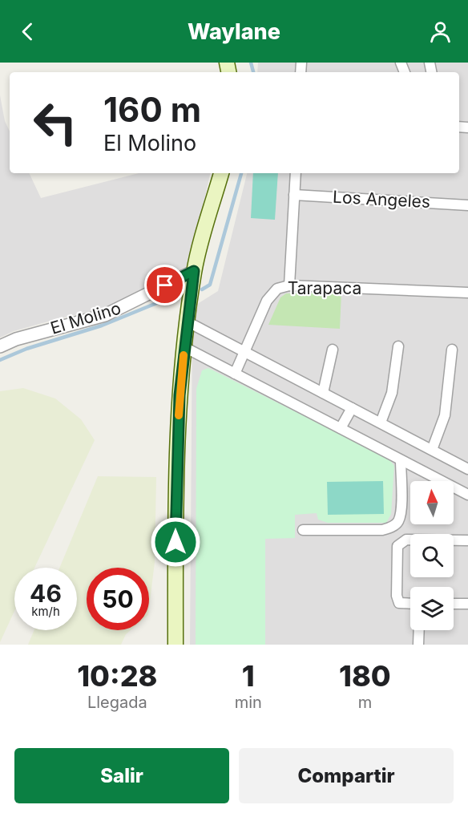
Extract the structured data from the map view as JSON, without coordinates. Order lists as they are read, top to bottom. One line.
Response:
{"streets":{"street":["Los Angeles","Tarapaca","El Molino"]},"north":"top","page":{"header":"Waylane","turn":["160 m","El Molino"],"speed":"46 km/h","limit":"50","eta":["10:28","Llegada","1","min","180","m"],"buttons":["Salir","Compartir"]}}
